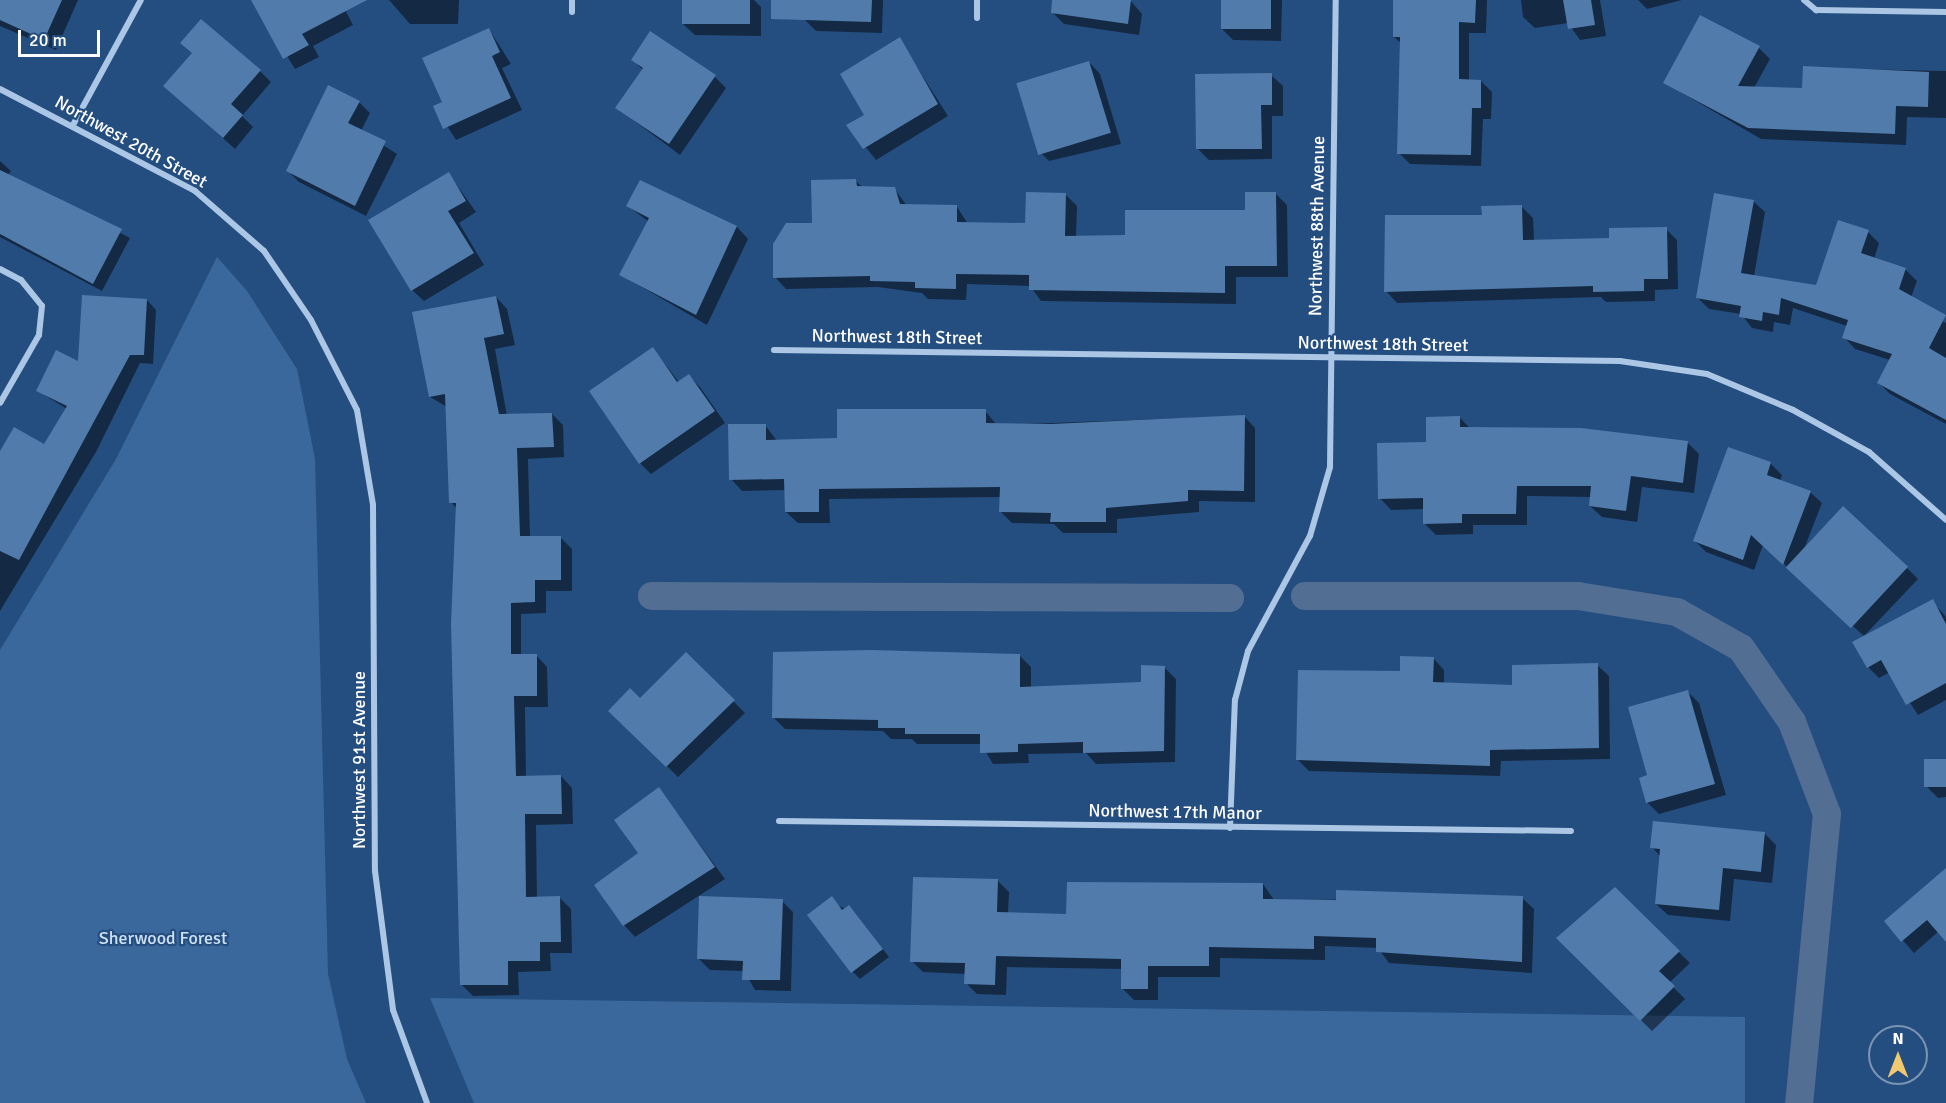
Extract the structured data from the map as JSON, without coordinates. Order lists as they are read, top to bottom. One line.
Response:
{"streets":{"street":["Northwest 20th Street","Northwest 88th Avenue","Northwest 18th Street","Northwest 91st Avenue","Northwest 17th Manor"]},"crossings":[["Northwest 20th Street","Northwest 91st Avenue"],["Northwest 88th Avenue","Northwest 18th Street"],["Northwest 88th Avenue","Northwest 17th Manor"]],"parks":["Sherwood Forest"],"scale_bar":"20 m","north":"top"}
